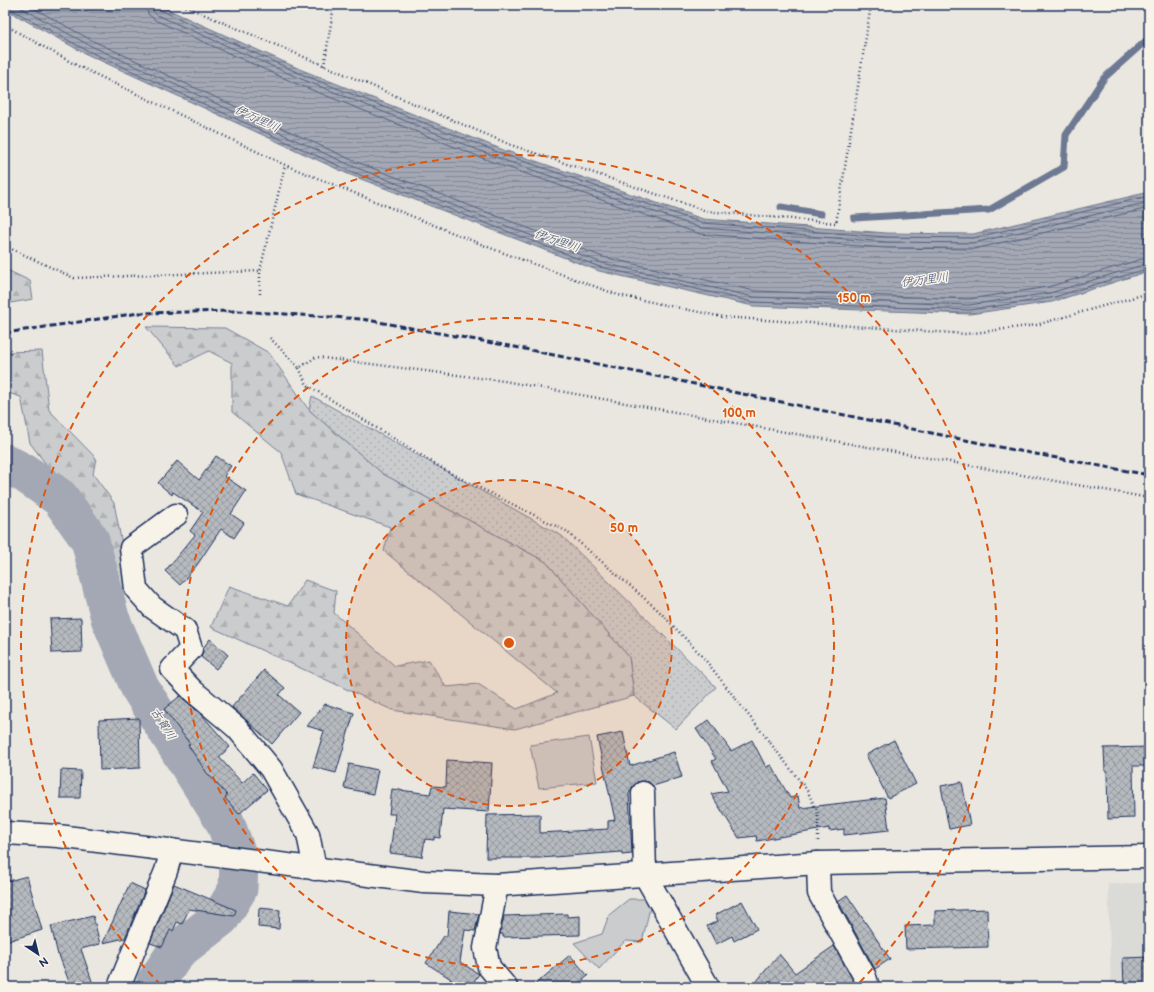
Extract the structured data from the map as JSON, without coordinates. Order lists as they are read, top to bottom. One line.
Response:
{"water":["伊万里川","古賀川"],"north":"bottom right","rings":["150 m","100 m","50 m"]}
